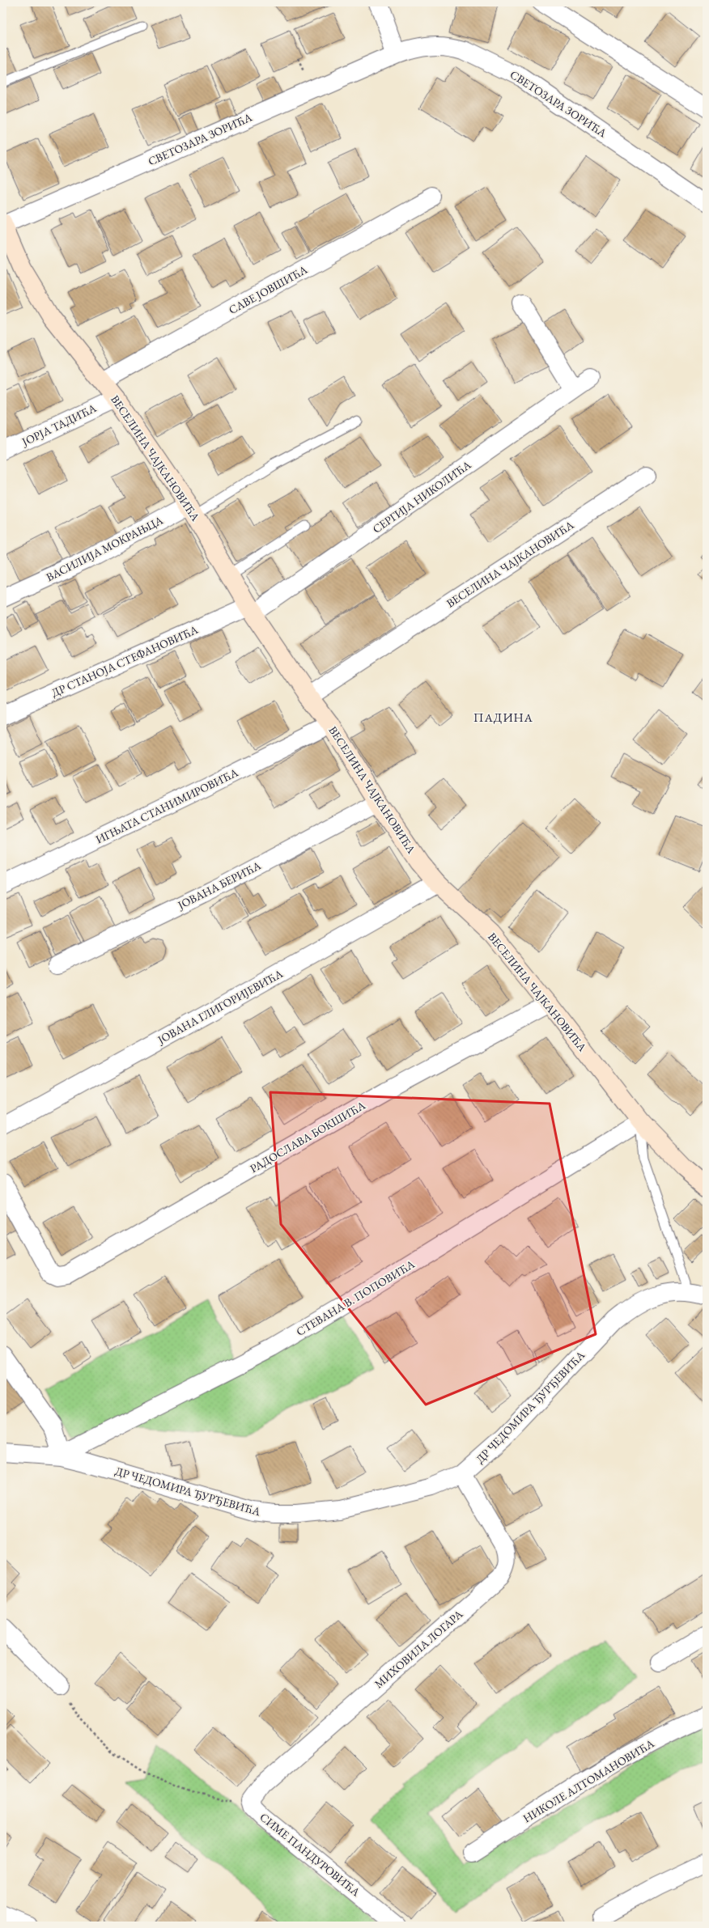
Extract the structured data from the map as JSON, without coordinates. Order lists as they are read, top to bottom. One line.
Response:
{"streets":{"street":["СВЕТОЗАРА ЗОРИЋА","САВЕ ЈОВШИЋА","ЈОРЈА ТАДИЋА","ВЕСЕЛИНА ЧАЈКАНОВИЋА","СЕРГИЈА НИКОЛИЋА","ВАСИЛИЈА МОКРАЊЦА","ДР СТАНОЈА СТЕФАНОВИЋА","ИГЊАТА СТАНИМИРОВИЋА","ЈОВАНА БЕРИЋА","ЈОВАНА ГЛИГОРИЈЕВИЋА","РАДОСЛАВА БОКШИЋА","СТЕВАНА В. ПОПОВИЋА","ДР ЧЕДОМИРА ЂУРЂЕВИЋА","МИХОВИЛА ЛОГАРА","НИКОЛЕ АЛТОМАНОВИЋА","СИМЕ ПАНДУРОВИЋА"]},"crossings":[["СВЕТОЗАРА ЗОРИЋА","ВЕСЕЛИНА ЧАЈКАНОВИЋА"],["САВЕ ЈОВШИЋА","ВЕСЕЛИНА ЧАЈКАНОВИЋА"],["ЈОРЈА ТАДИЋА","ВЕСЕЛИНА ЧАЈКАНОВИЋА"],["ВЕСЕЛИНА ЧАЈКАНОВИЋА","СЕРГИЈА НИКОЛИЋА"],["ВЕСЕЛИНА ЧАЈКАНОВИЋА","ВАСИЛИЈА МОКРАЊЦА"],["ВЕСЕЛИНА ЧАЈКАНОВИЋА","ДР СТАНОЈА СТЕФАНОВИЋА"],["ВЕСЕЛИНА ЧАЈКАНОВИЋА","ИГЊАТА СТАНИМИРОВИЋА"],["ВЕСЕЛИНА ЧАЈКАНОВИЋА","ЈОВАНА БЕРИЋА"],["ВЕСЕЛИНА ЧАЈКАНОВИЋА","ЈОВАНА ГЛИГОРИЈЕВИЋА"],["ВЕСЕЛИНА ЧАЈКАНОВИЋА","РАДОСЛАВА БОКШИЋА"],["ВЕСЕЛИНА ЧАЈКАНОВИЋА","СТЕВАНА В. ПОПОВИЋА"],["СЕРГИЈА НИКОЛИЋА","ДР СТАНОЈА СТЕФАНОВИЋА"],["СТЕВАНА В. ПОПОВИЋА","ДР ЧЕДОМИРА ЂУРЂЕВИЋА"],["ДР ЧЕДОМИРА ЂУРЂЕВИЋА","МИХОВИЛА ЛОГАРА"],["МИХОВИЛА ЛОГАРА","СИМЕ ПАНДУРОВИЋА"]],"districts":["ПАДИНА"]}
